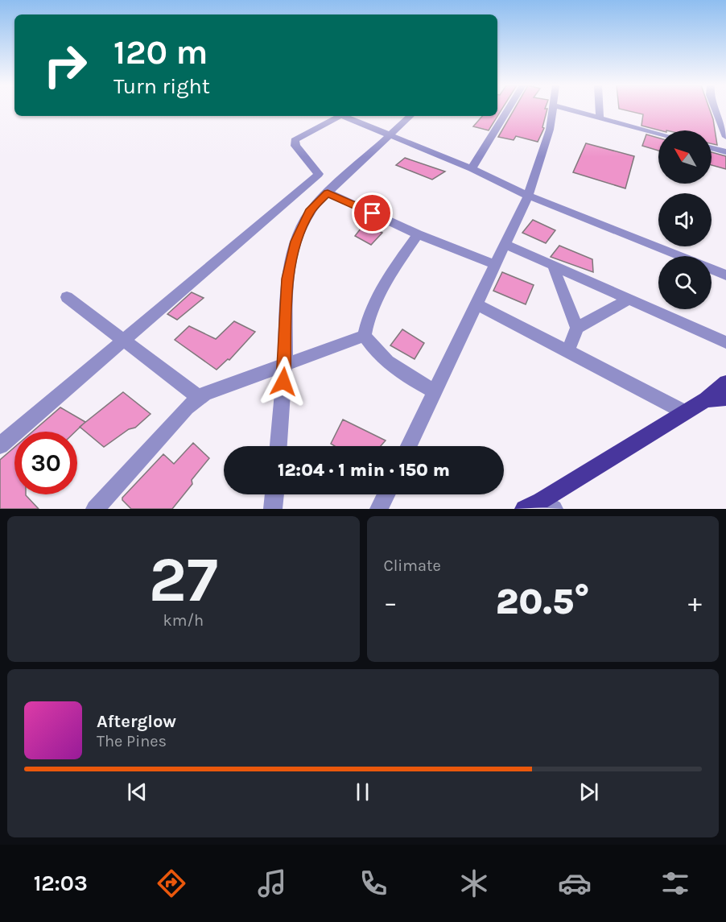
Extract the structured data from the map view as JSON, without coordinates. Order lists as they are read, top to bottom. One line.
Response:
{"north":"top left","page":{"turn":["120 m","Turn right"],"limit":"30","trip":"12:04 · 1 min · 150 m","tile":[["27","km/h"],"Climate"],"heat":["−","20.5°","+"],"song":["Afterglow","The Pines"],"tabs":"12:03"}}
